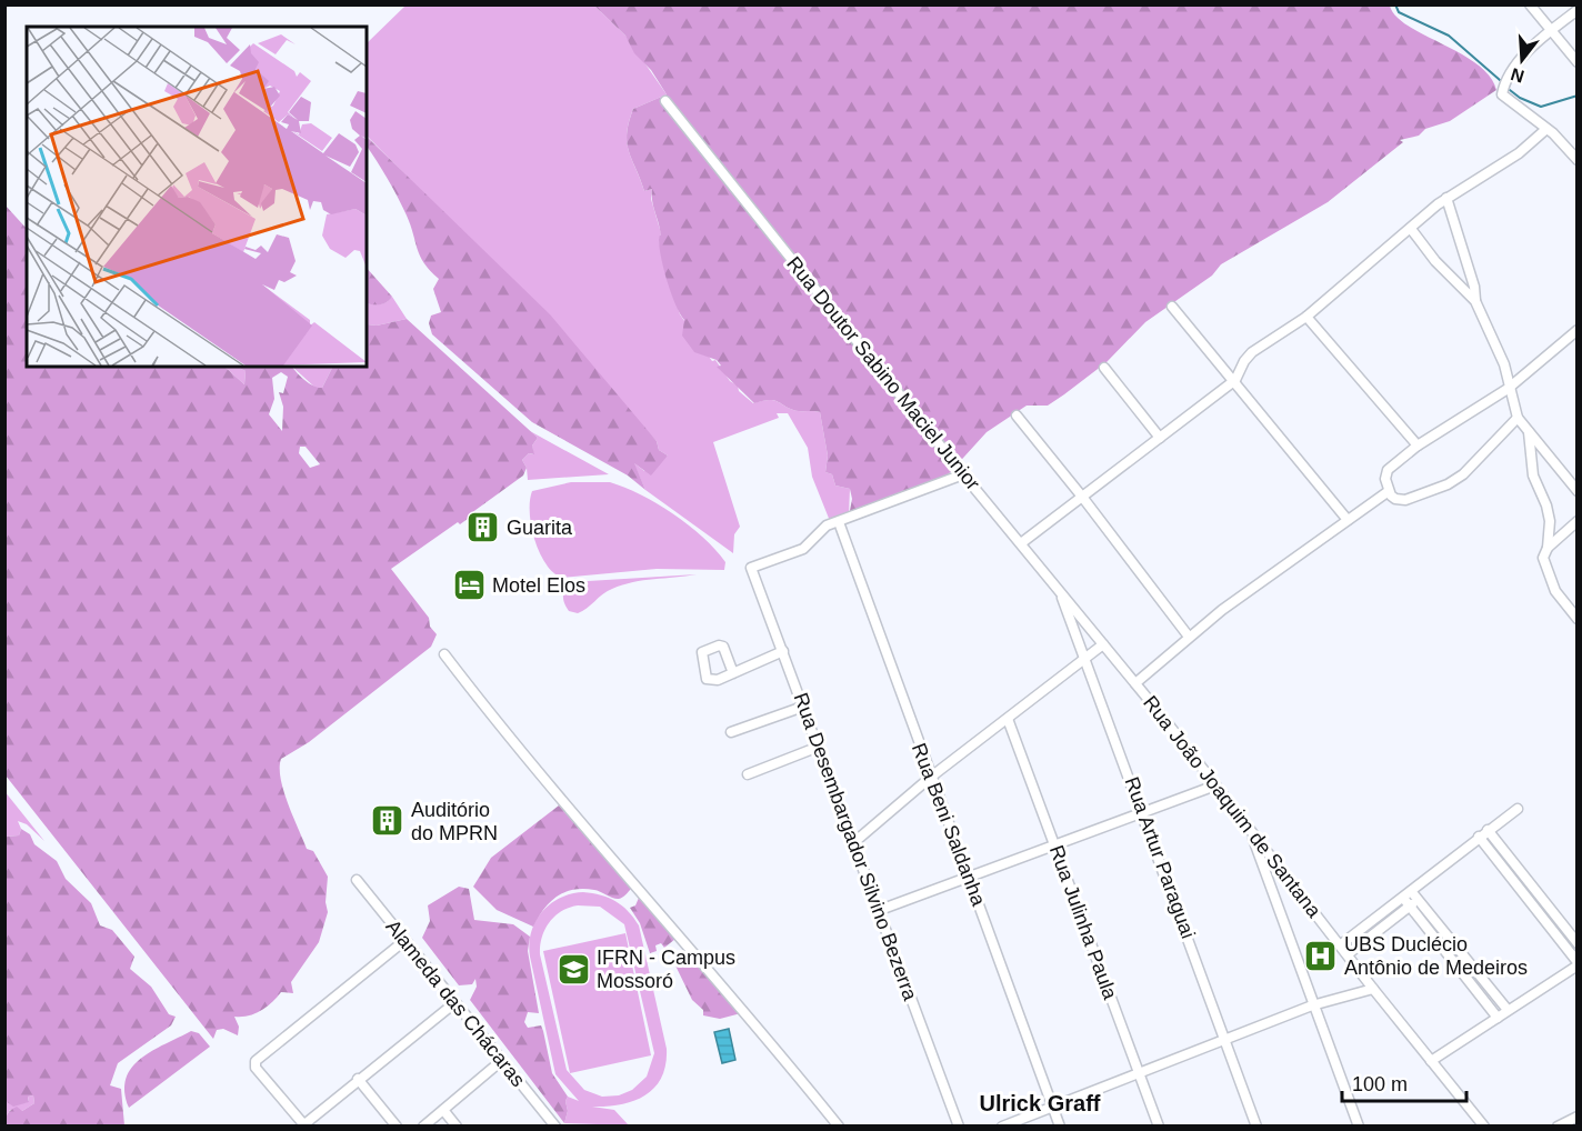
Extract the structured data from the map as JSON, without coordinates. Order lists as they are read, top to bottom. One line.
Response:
{"streets":{"street":["Rua Doutor Sabino Maciel Junior","Rua João Joaquim de Santana","Rua Beni Saldanha","Rua Desembargador Silvino Bezerra","Rua Artur Paraguai","Rua Julinha Paula","Alameda das Chácaras"]},"crossings":[["Rua Doutor Sabino Maciel Junior","Rua João Joaquim de Santana"],["Rua Doutor Sabino Maciel Junior","Rua Artur Paraguai"],["Rua Beni Saldanha","Rua Desembargador Silvino Bezerra"]],"districts":["Ulrick Graff"],"places":{"building":["Guarita","Auditório do MPRN"],"hotel":["Motel Elos"],"hospital":["UBS Duclécio Antônio de Medeiros"],"school or university":["IFRN - Campus Mossoró"]},"scale_bar":"100 m","north":"bottom"}
